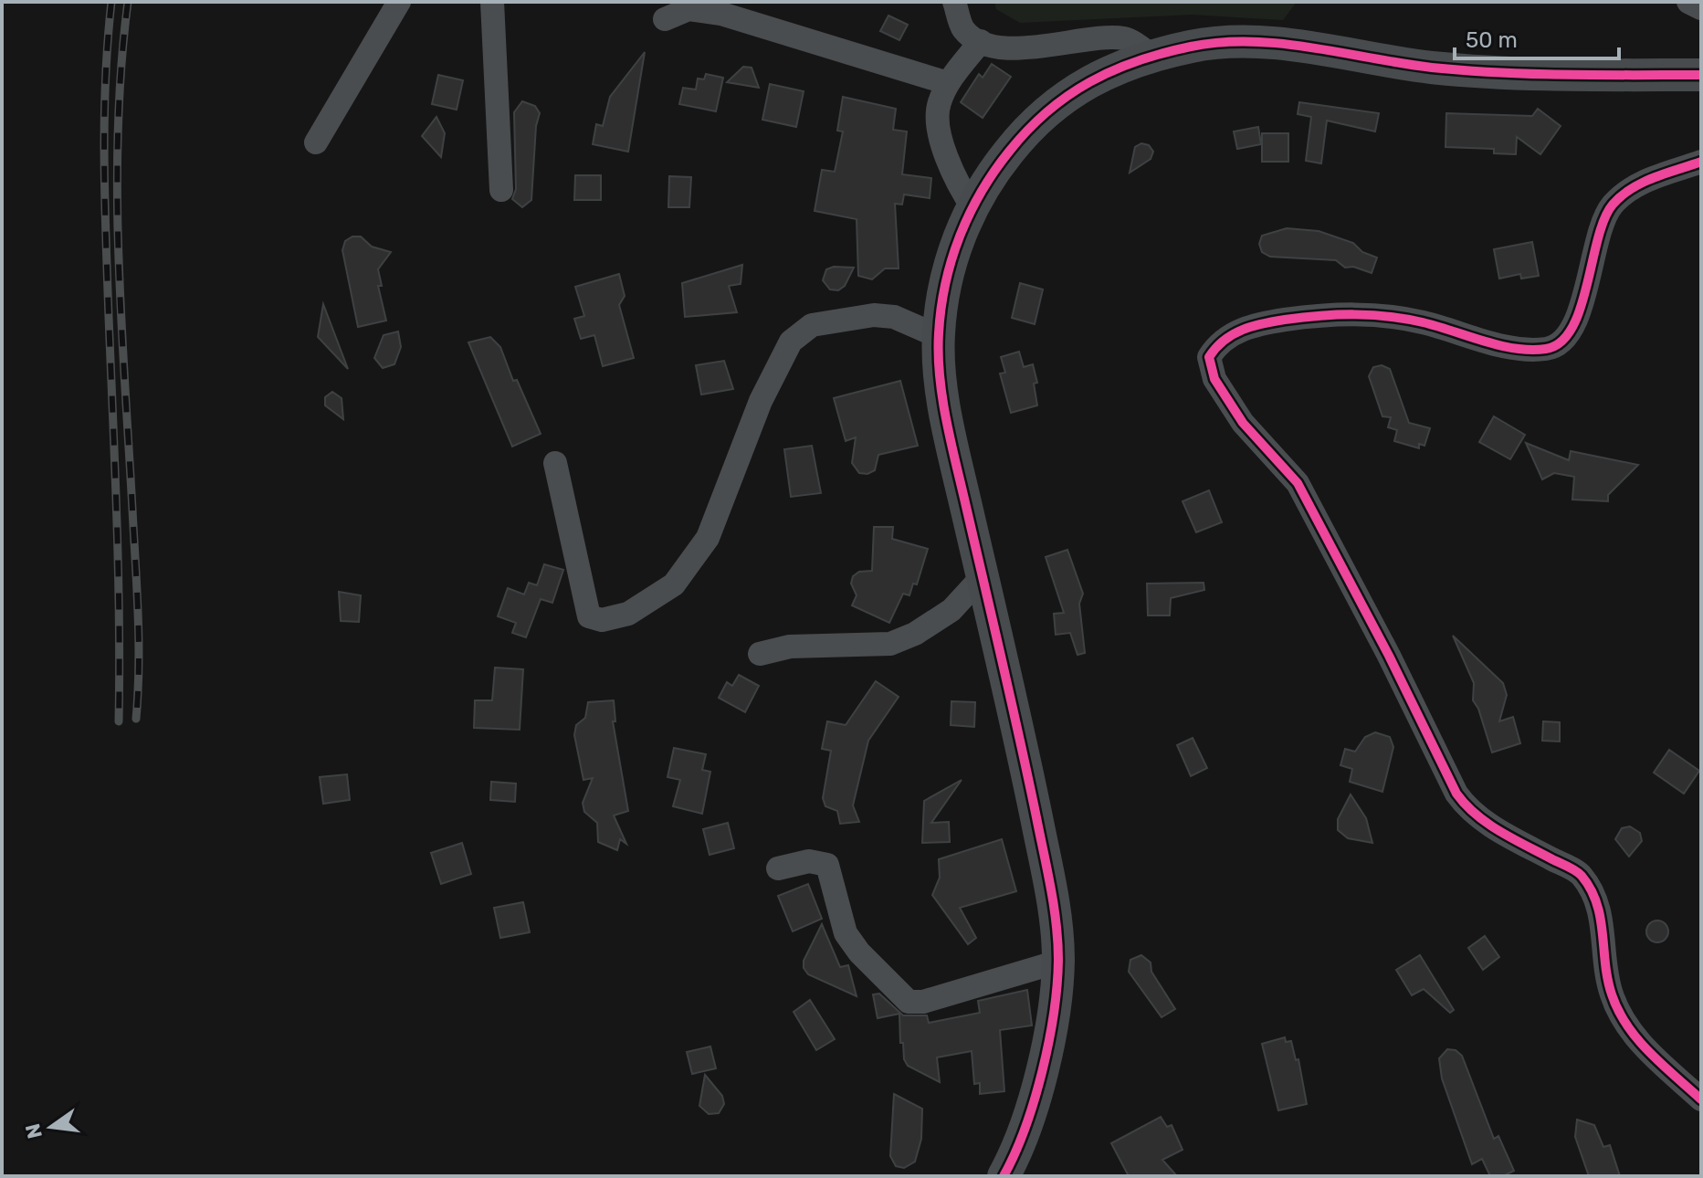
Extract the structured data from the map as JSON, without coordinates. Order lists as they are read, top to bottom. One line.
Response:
{"scale_bar":"50 m","north":"left"}
